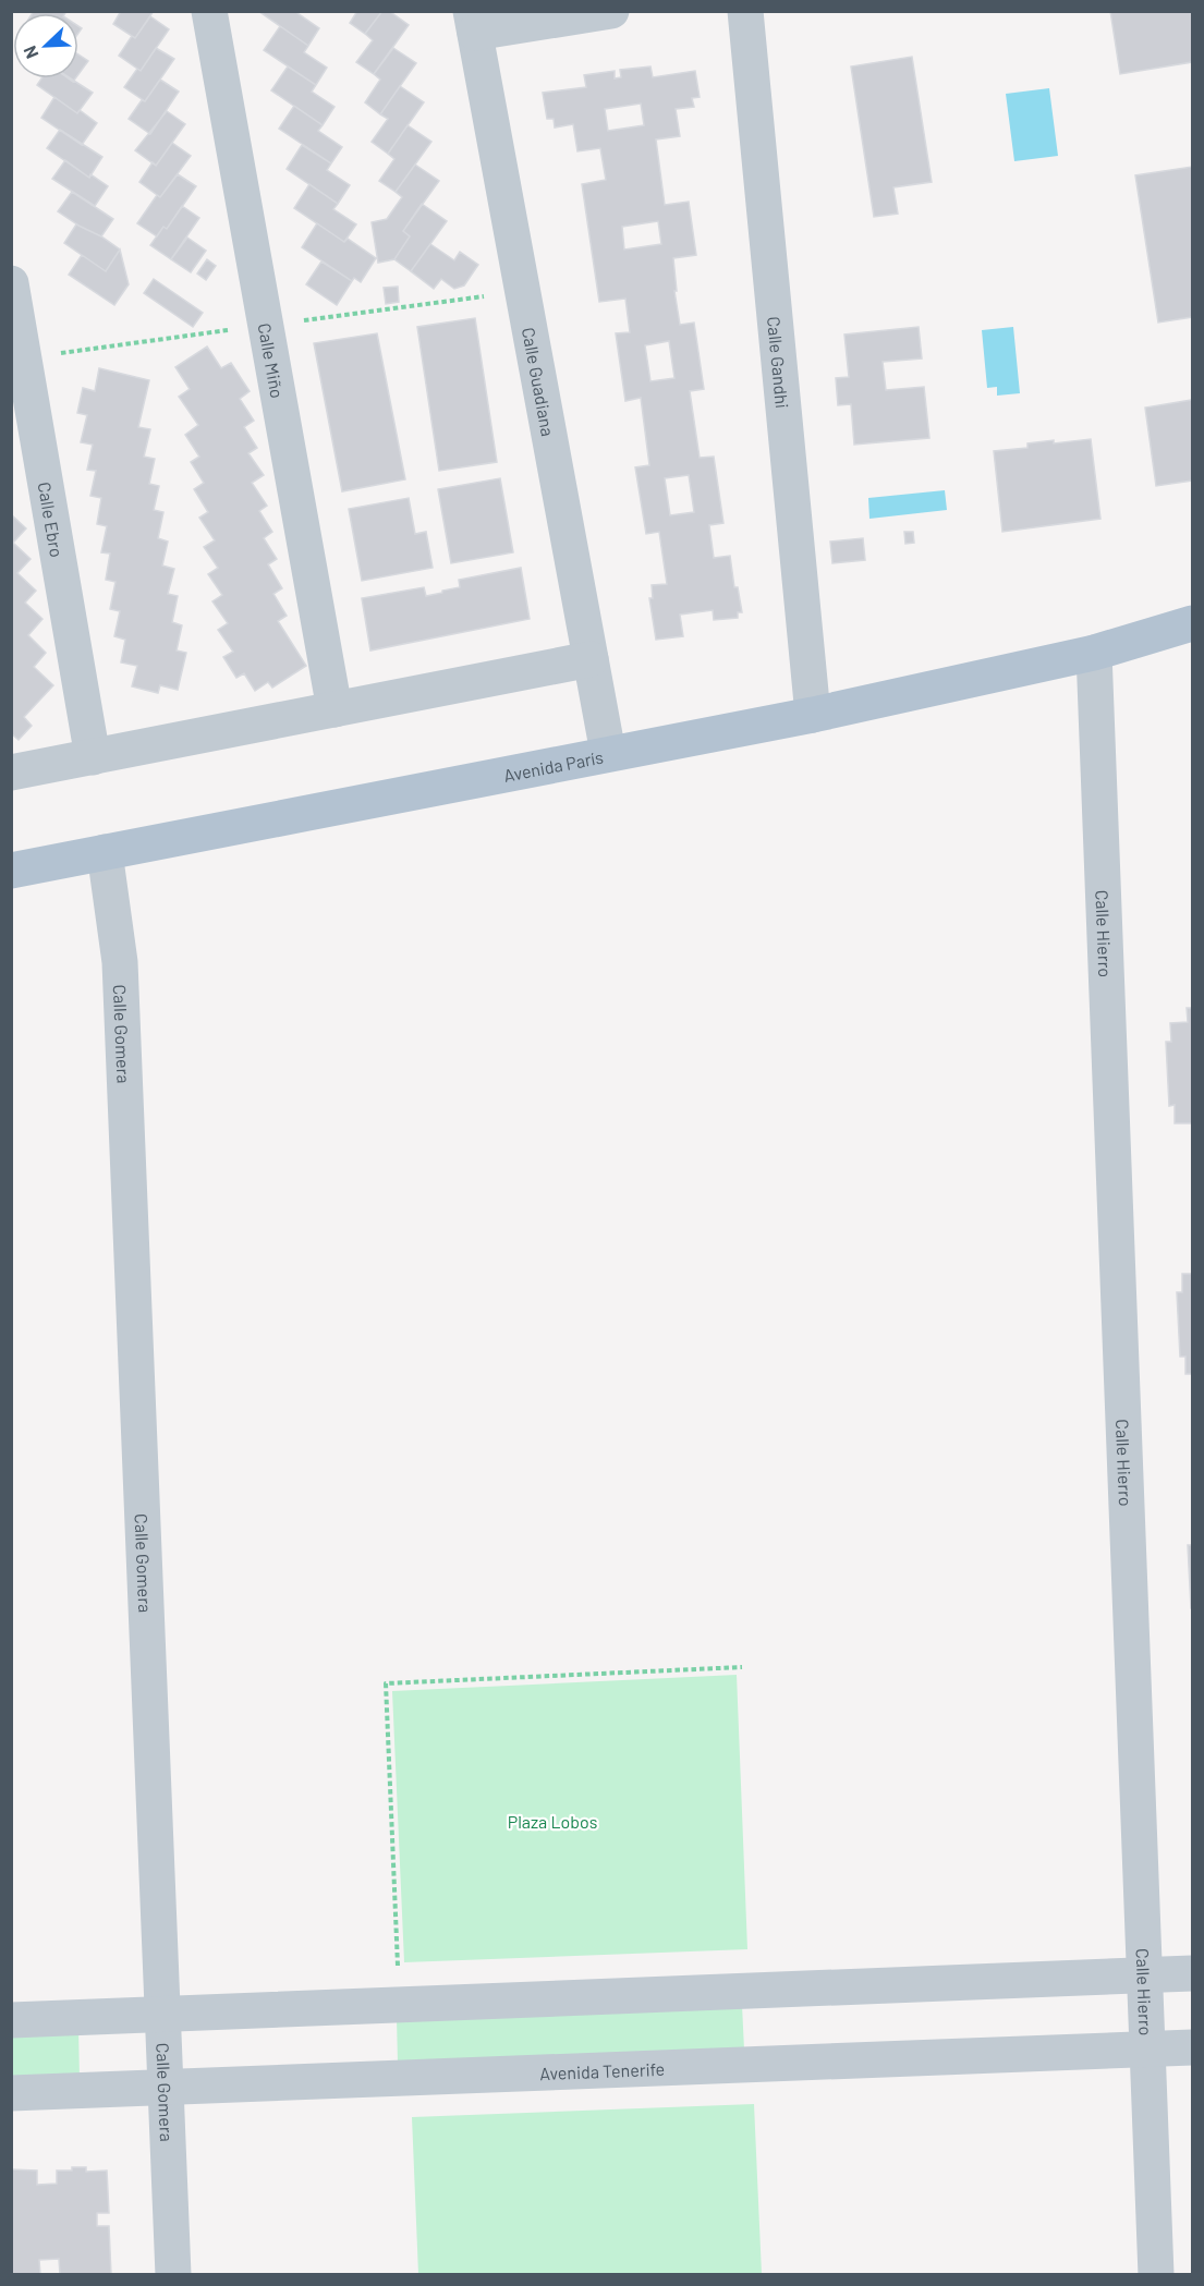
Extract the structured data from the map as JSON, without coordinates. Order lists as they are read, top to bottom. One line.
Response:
{"streets":{"main road":["Avenida París"],"street":["Calle Miño","Calle Gandhi","Calle Guadiana","Calle Ebro","Calle Hierro","Calle Gomera","Avenida Tenerife"]},"crossings":[["Calle Gandhi","Avenida París"],["Calle Guadiana","Avenida París"],["Avenida París","Calle Hierro"],["Avenida París","Calle Gomera"],["Calle Hierro","Avenida Tenerife"],["Calle Gomera","Avenida Tenerife"]],"parks":["Plaza Lobos"],"north":"bottom left"}
